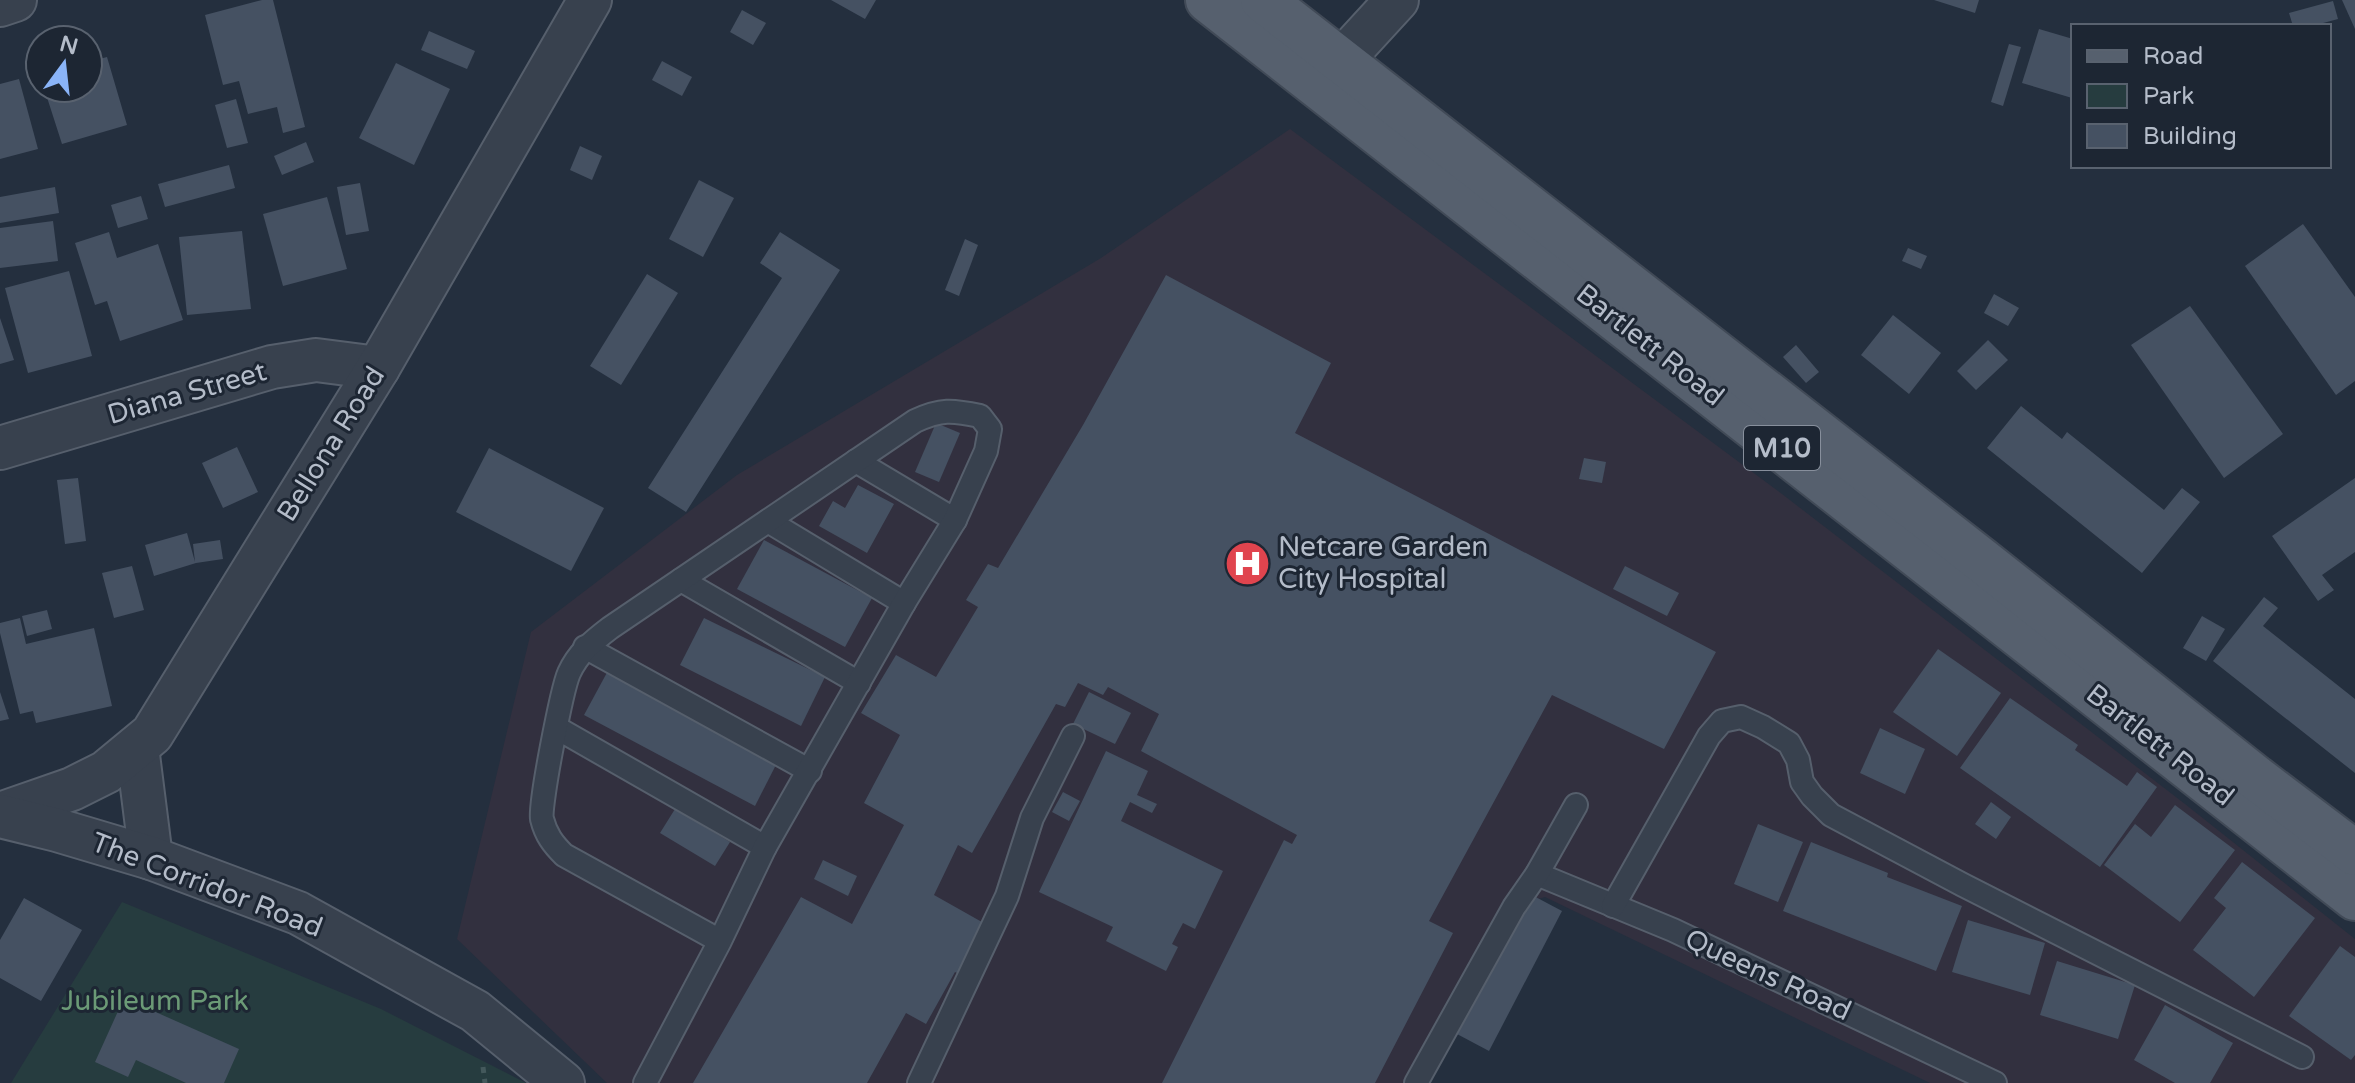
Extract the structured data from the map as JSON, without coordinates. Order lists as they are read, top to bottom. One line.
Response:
{"streets":{"main road":["Bartlett Road","M10"],"street":["Diana Street","Bellona Road","The Corridor Road"],"lane":["Queens Road"]},"crossings":[["Diana Street","Bellona Road"],["Bellona Road","The Corridor Road"]],"parks":["Jubileum Park"],"places":{"hospital":["Netcare Garden City Hospital"]},"legend":["Road","Park","Building"],"north":"top"}
